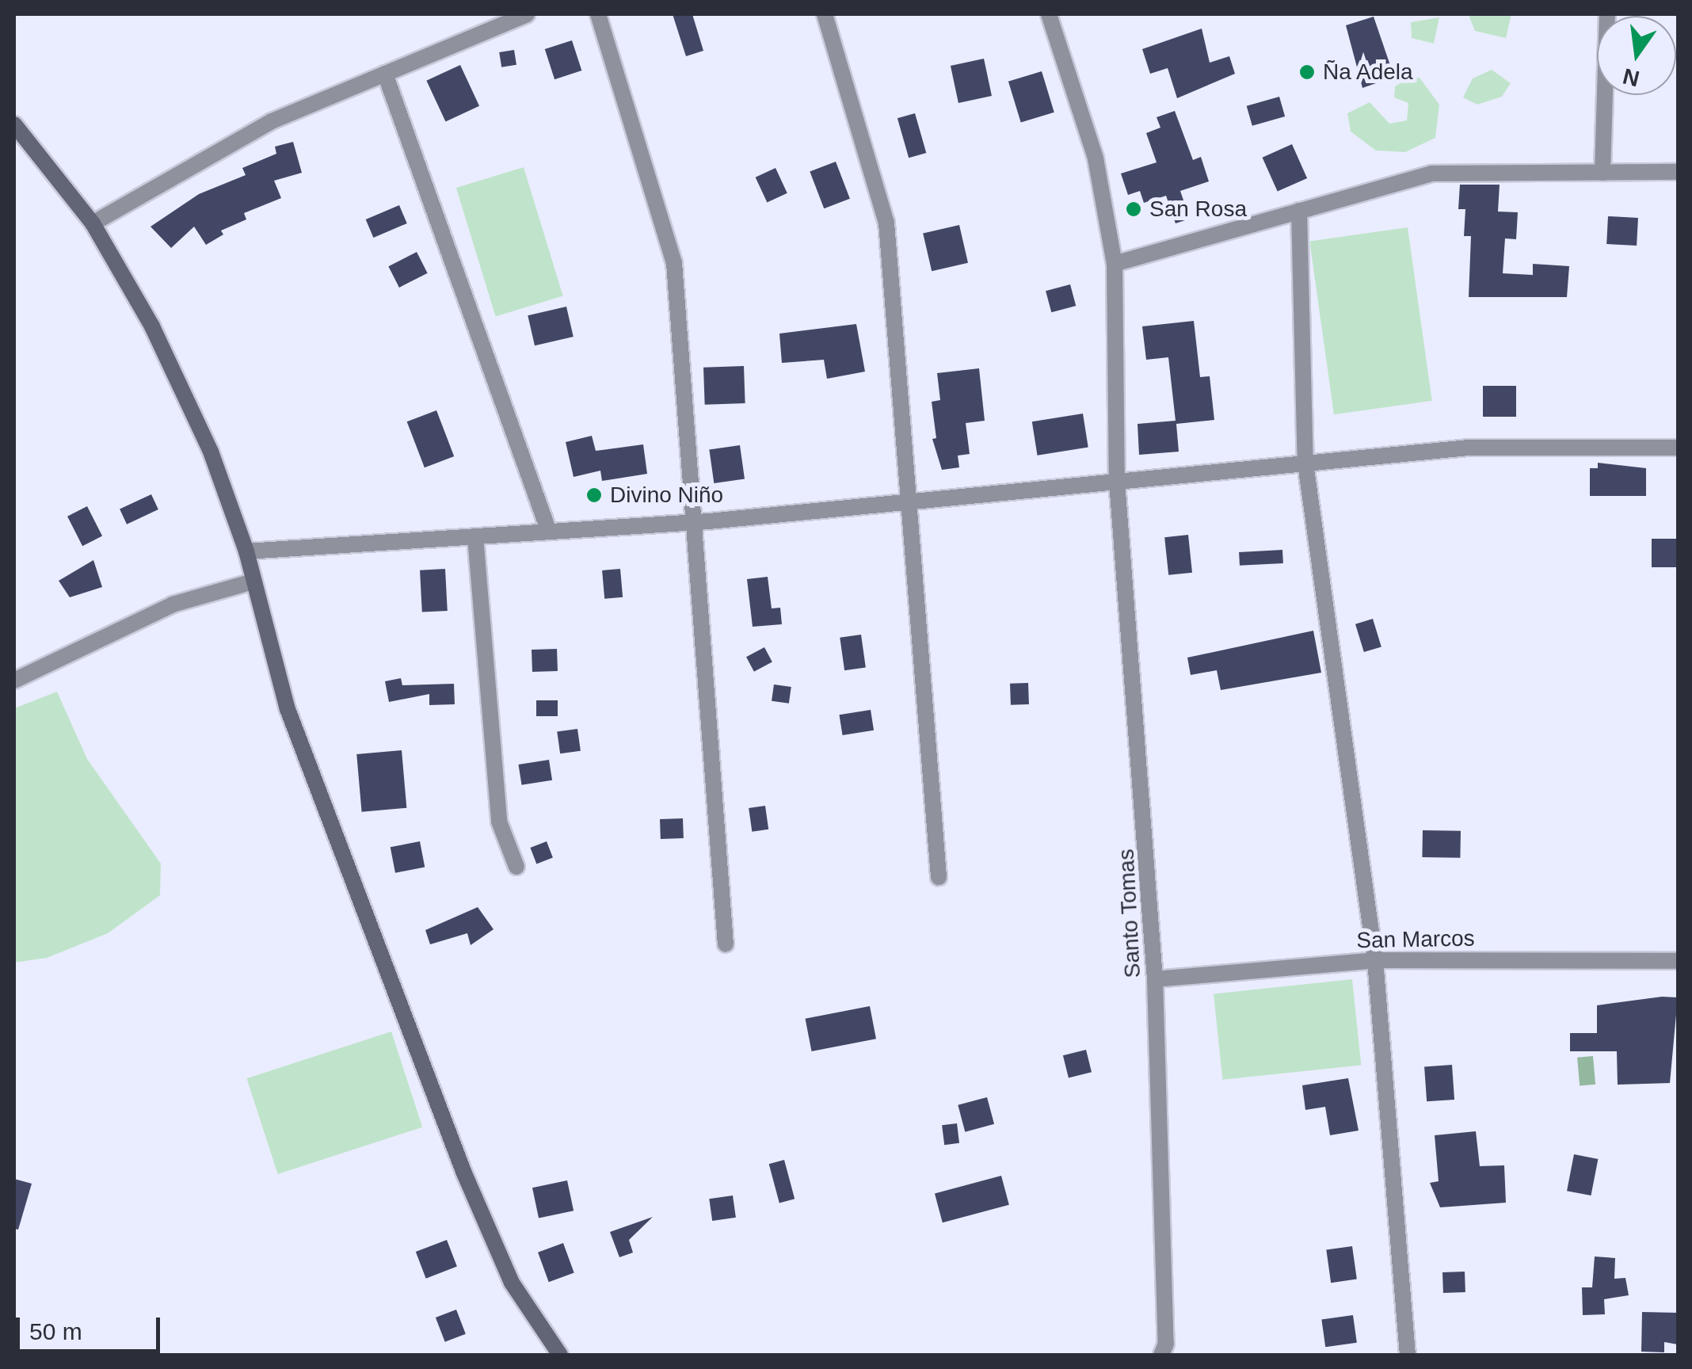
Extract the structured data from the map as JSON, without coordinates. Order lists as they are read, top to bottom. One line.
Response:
{"streets":{"street":["Santo Tomas","San Marcos"]},"crossings":[["Santo Tomas","San Marcos"]],"places":["Ña Adela","San Rosa","Divino Niño"],"scale_bar":"50 m","north":"bottom"}
